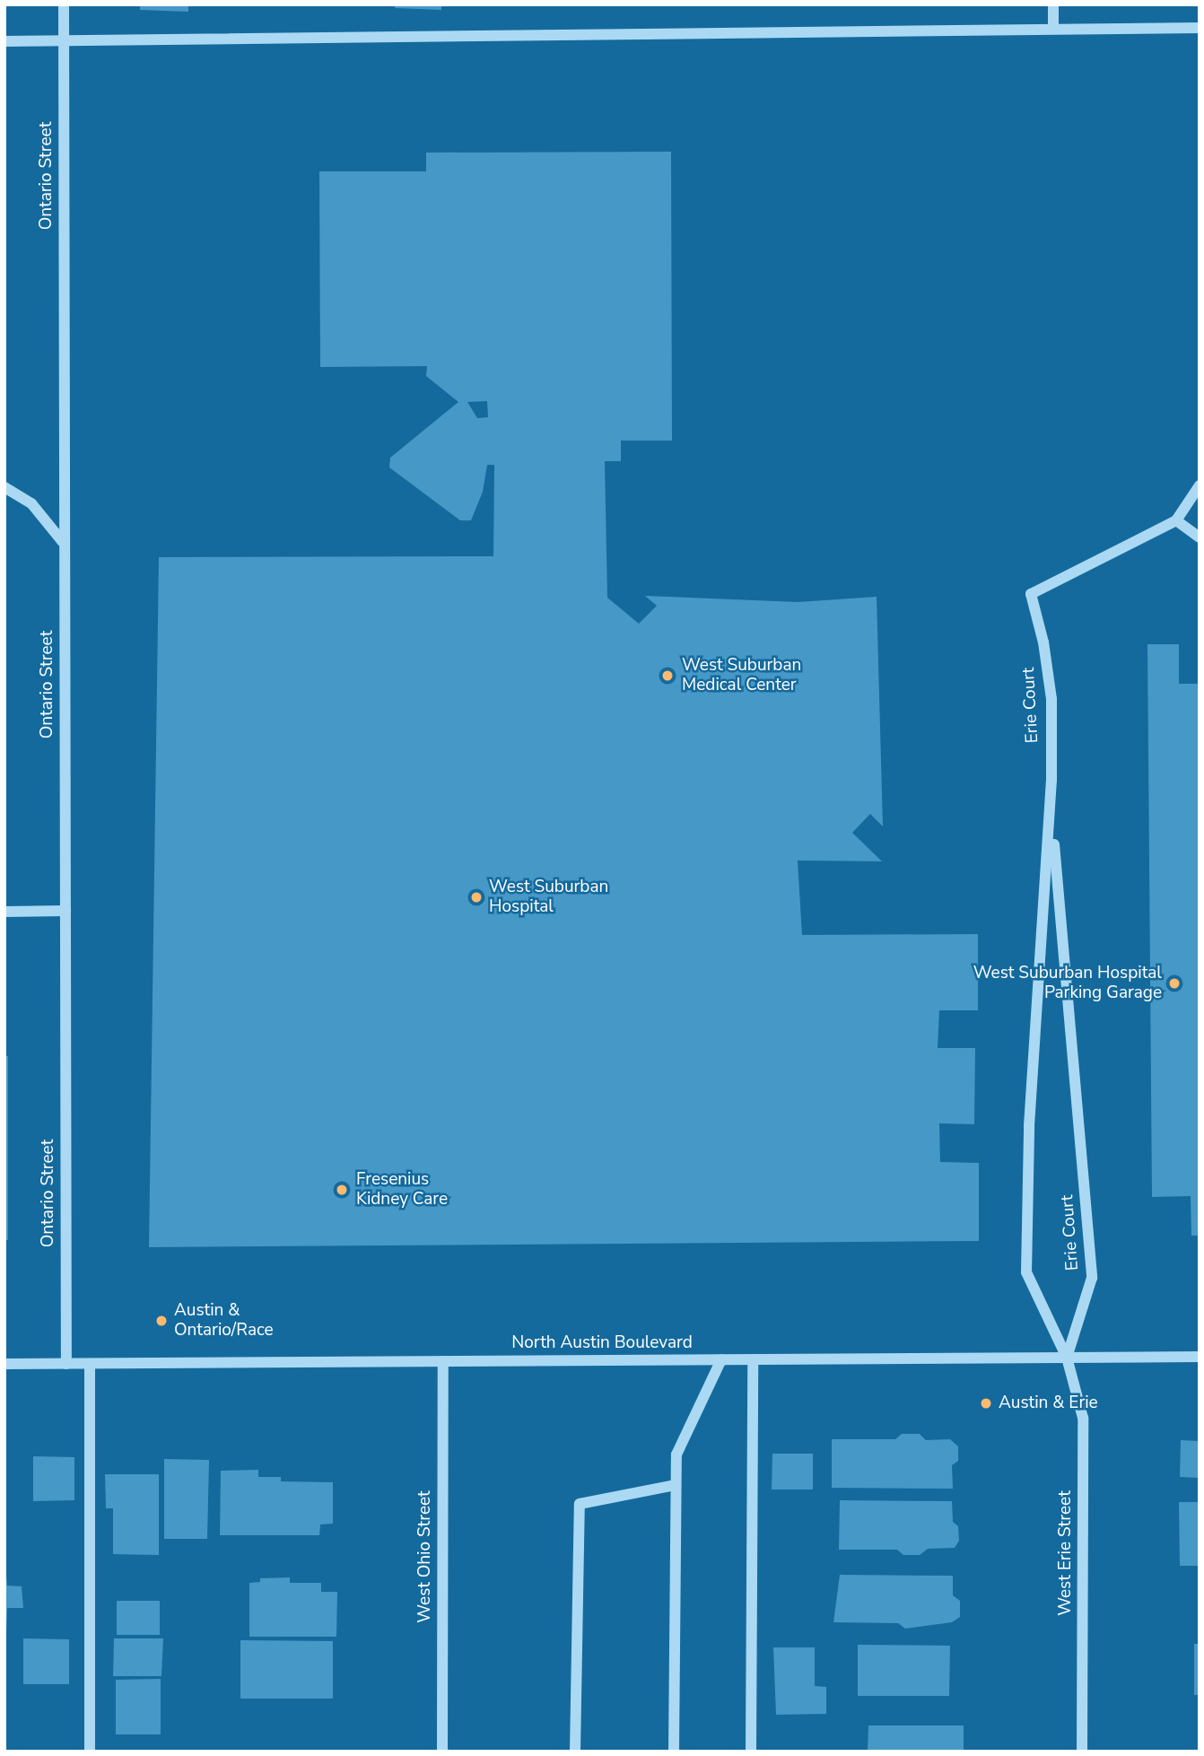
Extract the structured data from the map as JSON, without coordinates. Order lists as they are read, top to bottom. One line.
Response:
{"streets":{"street":["Ontario Street","Erie Court","North Austin Boulevard","West Erie Street","West Ohio Street"]},"crossings":[["Ontario Street","North Austin Boulevard"],["Erie Court","North Austin Boulevard"],["Erie Court","West Erie Street"],["North Austin Boulevard","West Erie Street"],["North Austin Boulevard","West Ohio Street"]],"places":["West Suburban Medical Center","West Suburban Hospital","West Suburban Hospital Parking Garage","Fresenius Kidney Care","Austin & Ontario/Race","Austin & Erie"]}
